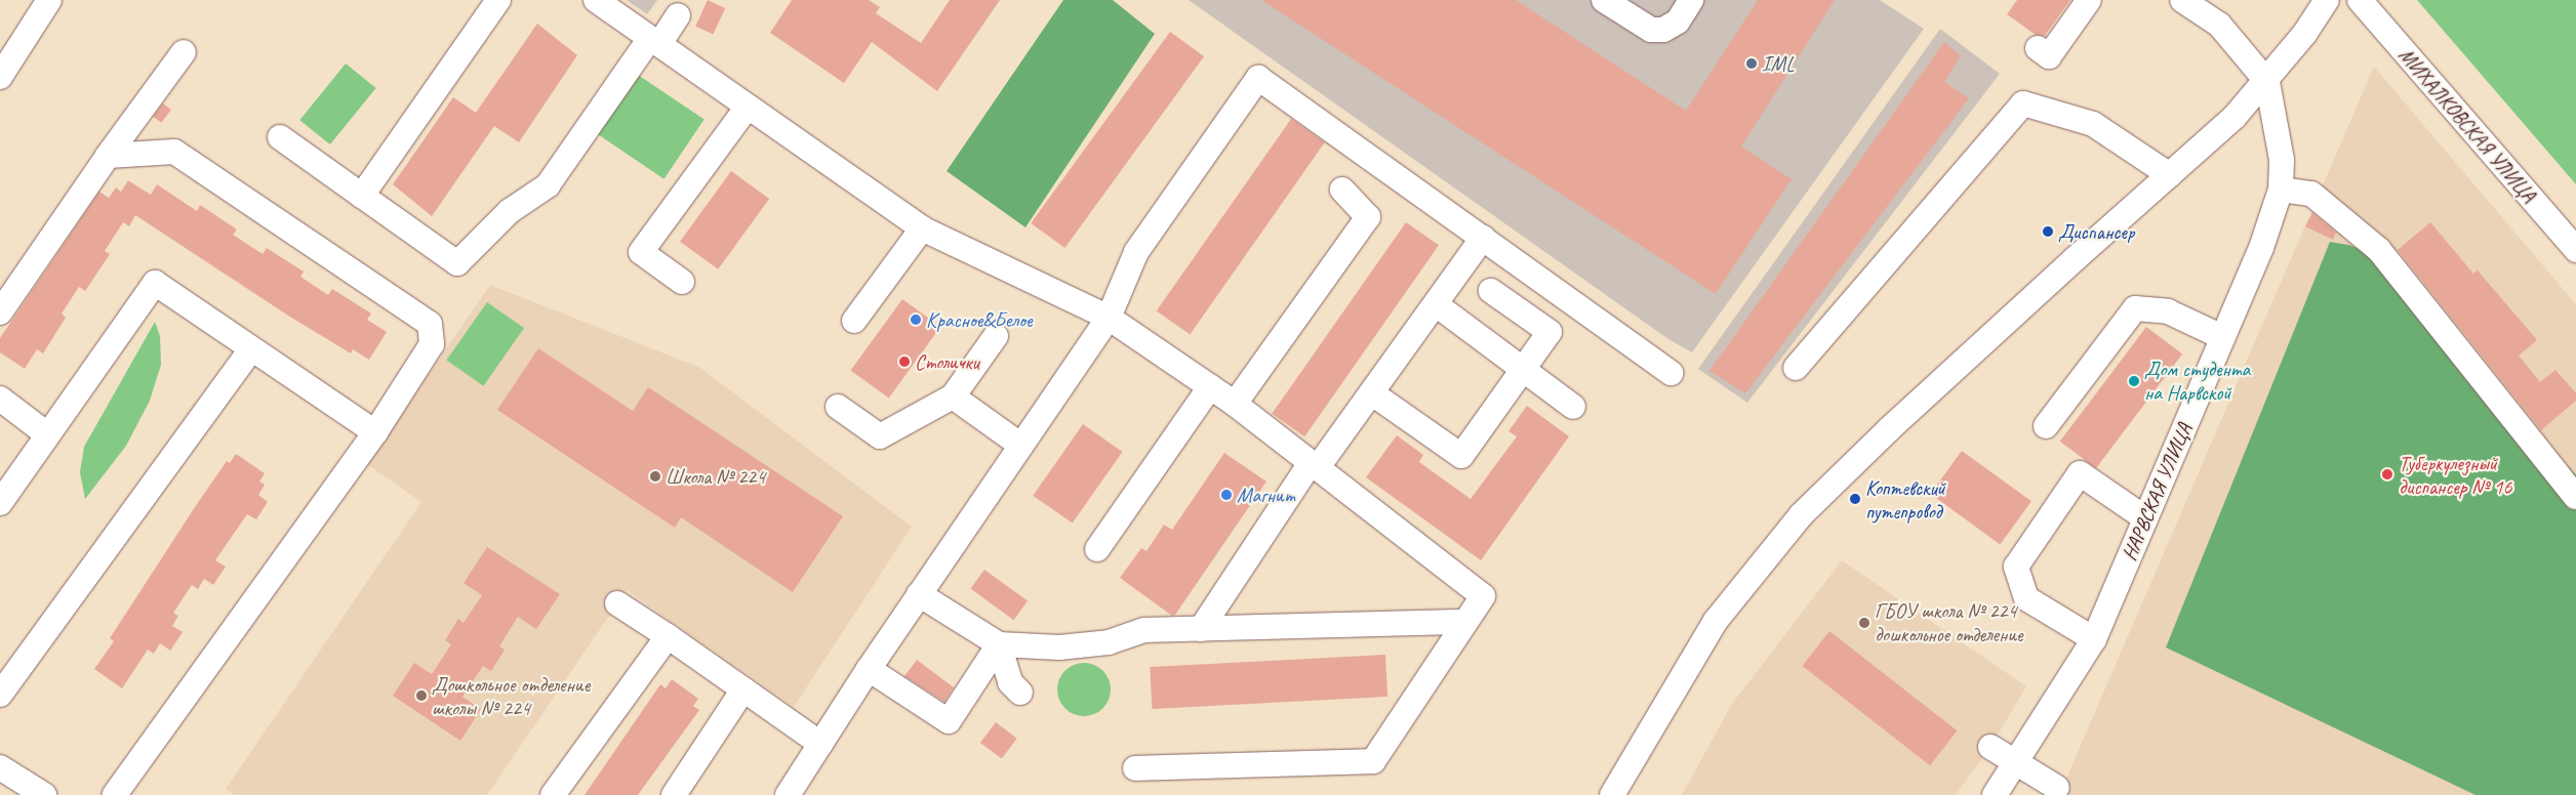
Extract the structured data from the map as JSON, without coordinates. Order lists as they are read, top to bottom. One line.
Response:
{"streets":{"street":["МИХАЛКОВСКАЯ УЛИЦА","НАРВСКАЯ УЛИЦА"]},"places":["IML","Диспансер","Красное&Белое","Столички","Дом студента на Нарвской","Туберкулезный диспансер № 16","Школа № 224","Магнит","Коптевский путепровод","ГБОУ школа № 224 дошкольное отделение","Дошкольное отделение школы № 224"]}
